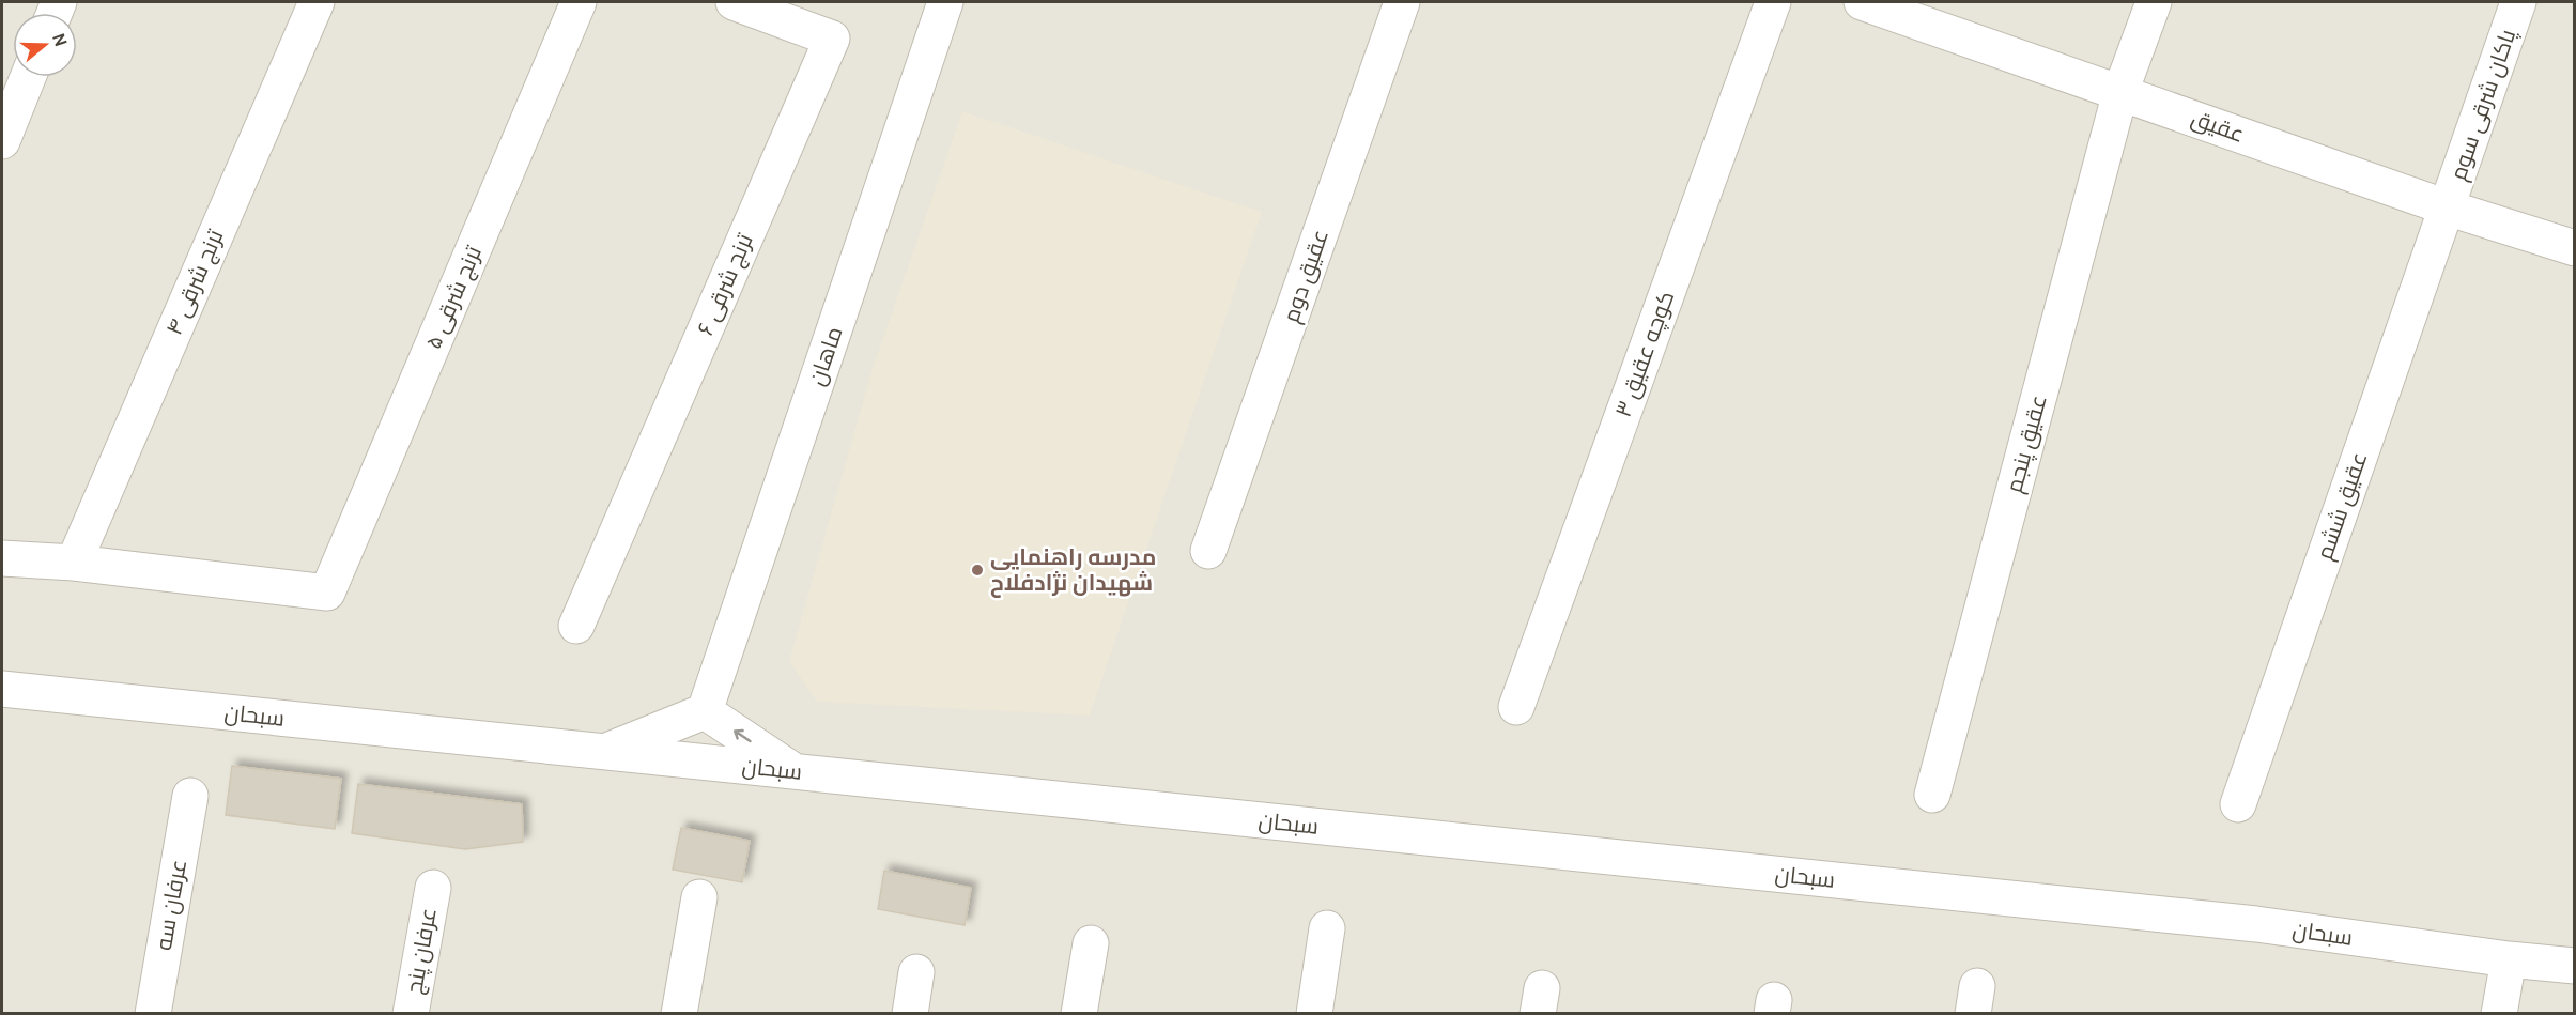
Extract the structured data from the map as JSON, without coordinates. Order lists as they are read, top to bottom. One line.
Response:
{"streets":{"street":["پاکان شرقی سوم","عقیق","عقیق دوم","ترنج شرقی ۴","ترنج شرقی ۶","ترنج شرقی ۵","کوچه عقیق ۳","ماهان","عقیق پنجم","عقیق ششم","سبحان","عرفان سه","عرفان پنج"]},"crossings":[["پاکان شرقی سوم","عقیق"],["پاکان شرقی سوم","عقیق ششم"],["عقیق","عقیق پنجم"],["عقیق","عقیق ششم"],["ترنج شرقی ۴","ترنج شرقی ۵"]],"places":["مدرسه راهنمایی شهیدان نژادفلاح"],"north":"right"}
